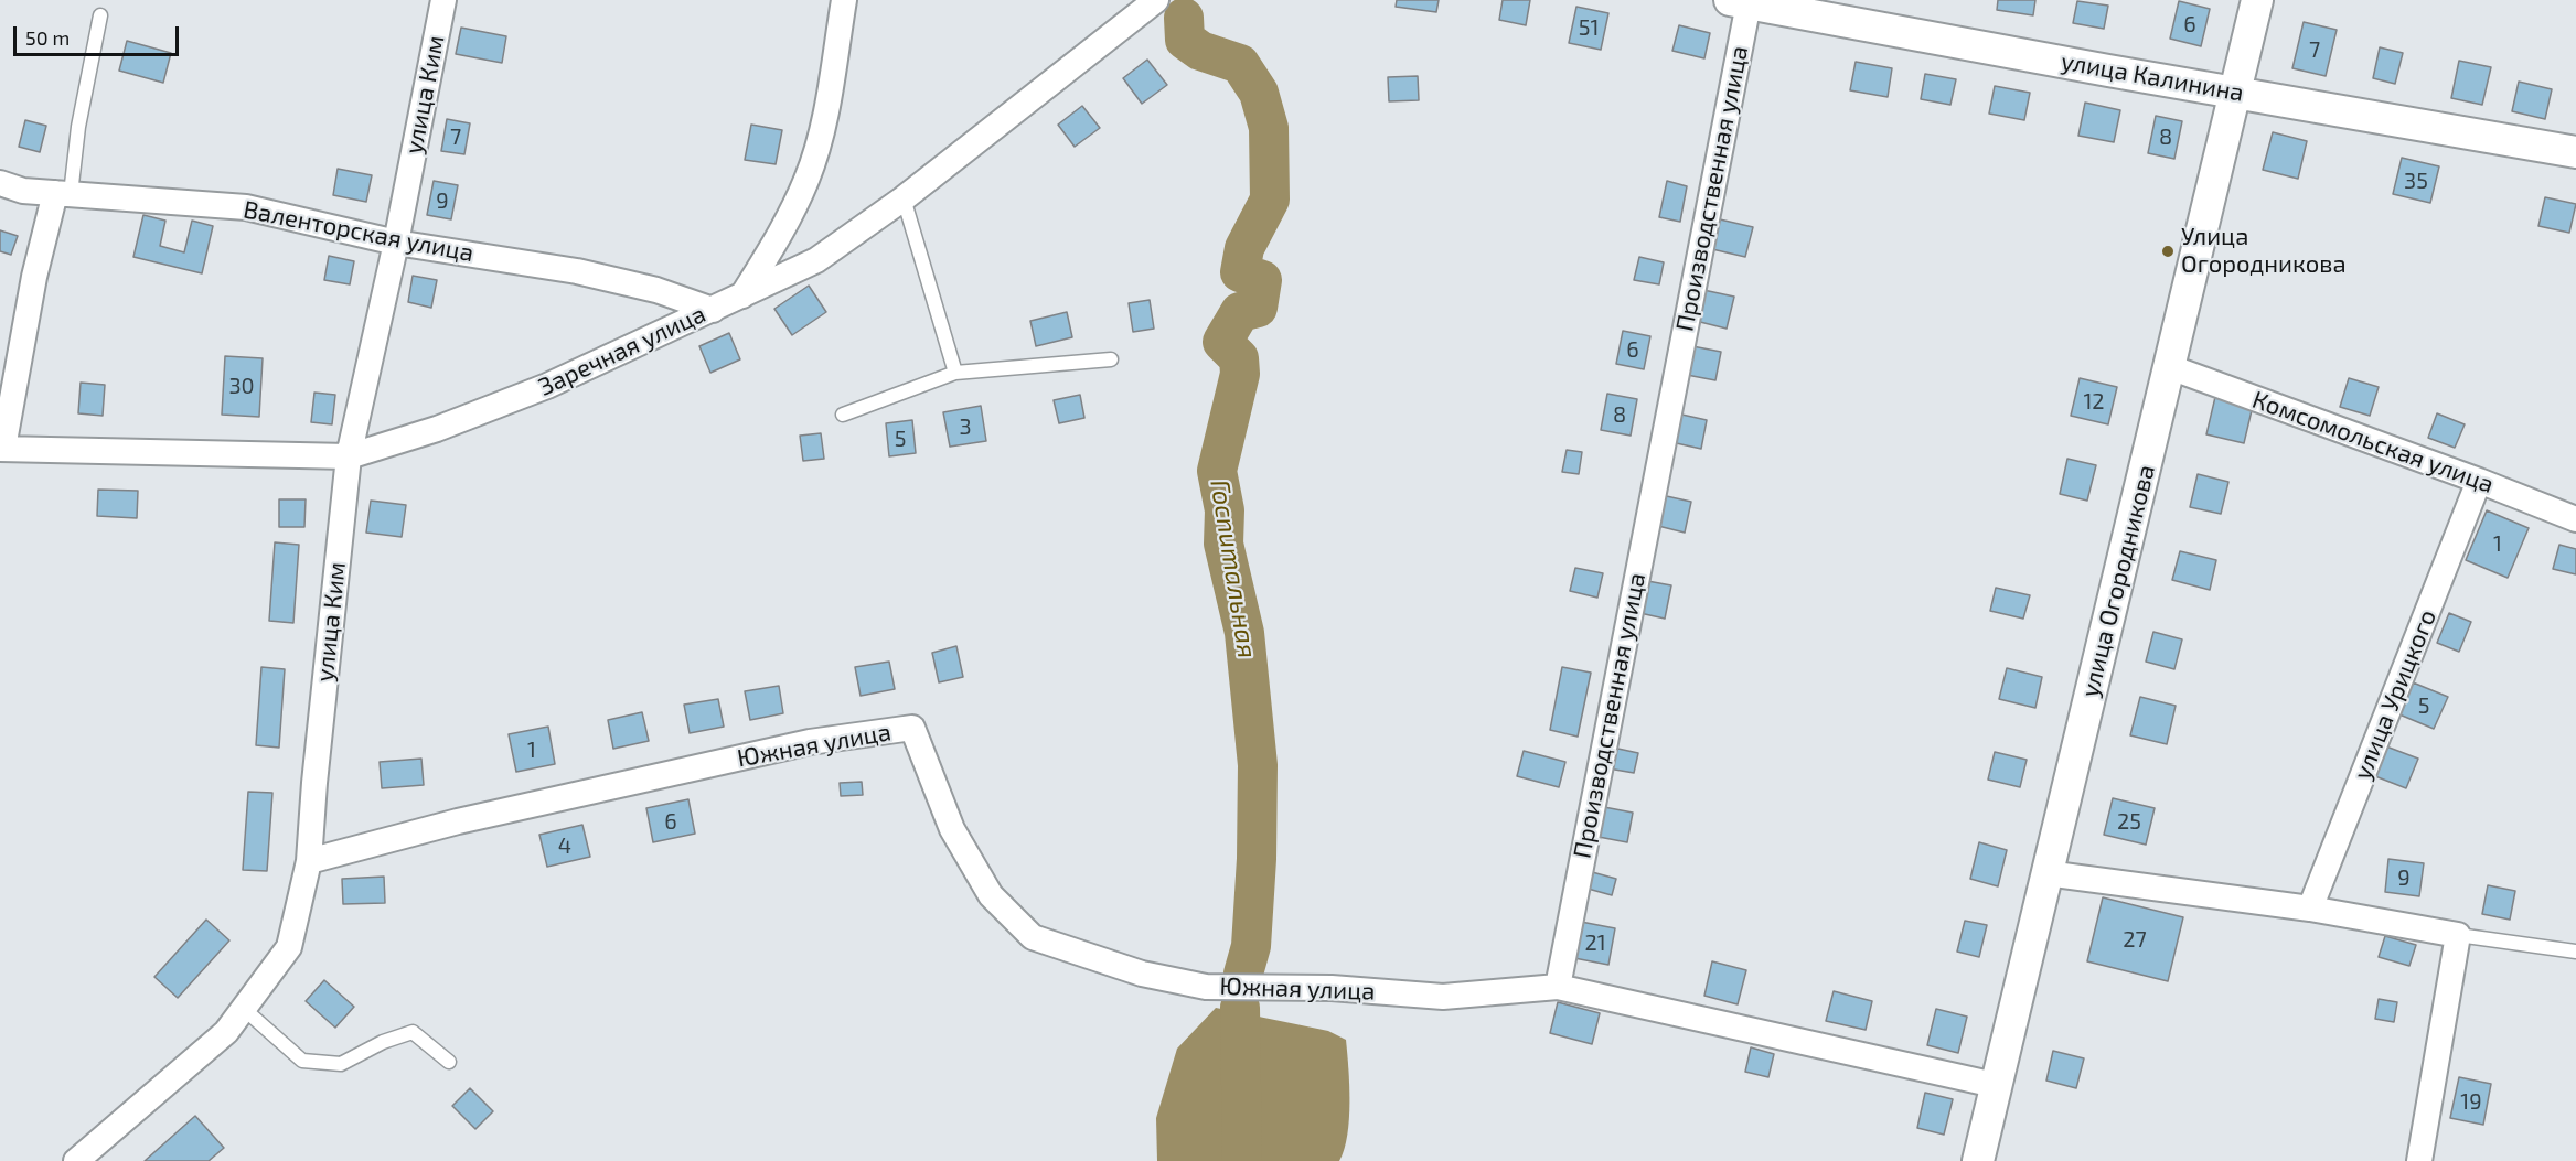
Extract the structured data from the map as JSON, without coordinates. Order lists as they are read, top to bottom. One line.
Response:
{"streets":{"street":["улица Калинина","улица Ким","Производственная улица","Валенторская улица","Заречная улица","Комсомольская улица","улица Огородникова","улица Урицкого","Южная улица"]},"crossings":[["улица Калинина","Производственная улица"],["улица Калинина","улица Огородникова"],["улица Ким","Валенторская улица"],["улица Ким","Заречная улица"],["улица Ким","Южная улица"],["Производственная улица","Южная улица"],["Валенторская улица","Заречная улица"],["Комсомольская улица","улица Огородникова"],["Комсомольская улица","улица Урицкого"]],"water":["Госпитальная"],"places":["Улица Огородникова"],"house_numbers":["6","51","7","7","8","35","9","6","30","12","8","3","5","1","5","1","6","25","4","9","27","21","19"],"scale_bar":"50 m"}
